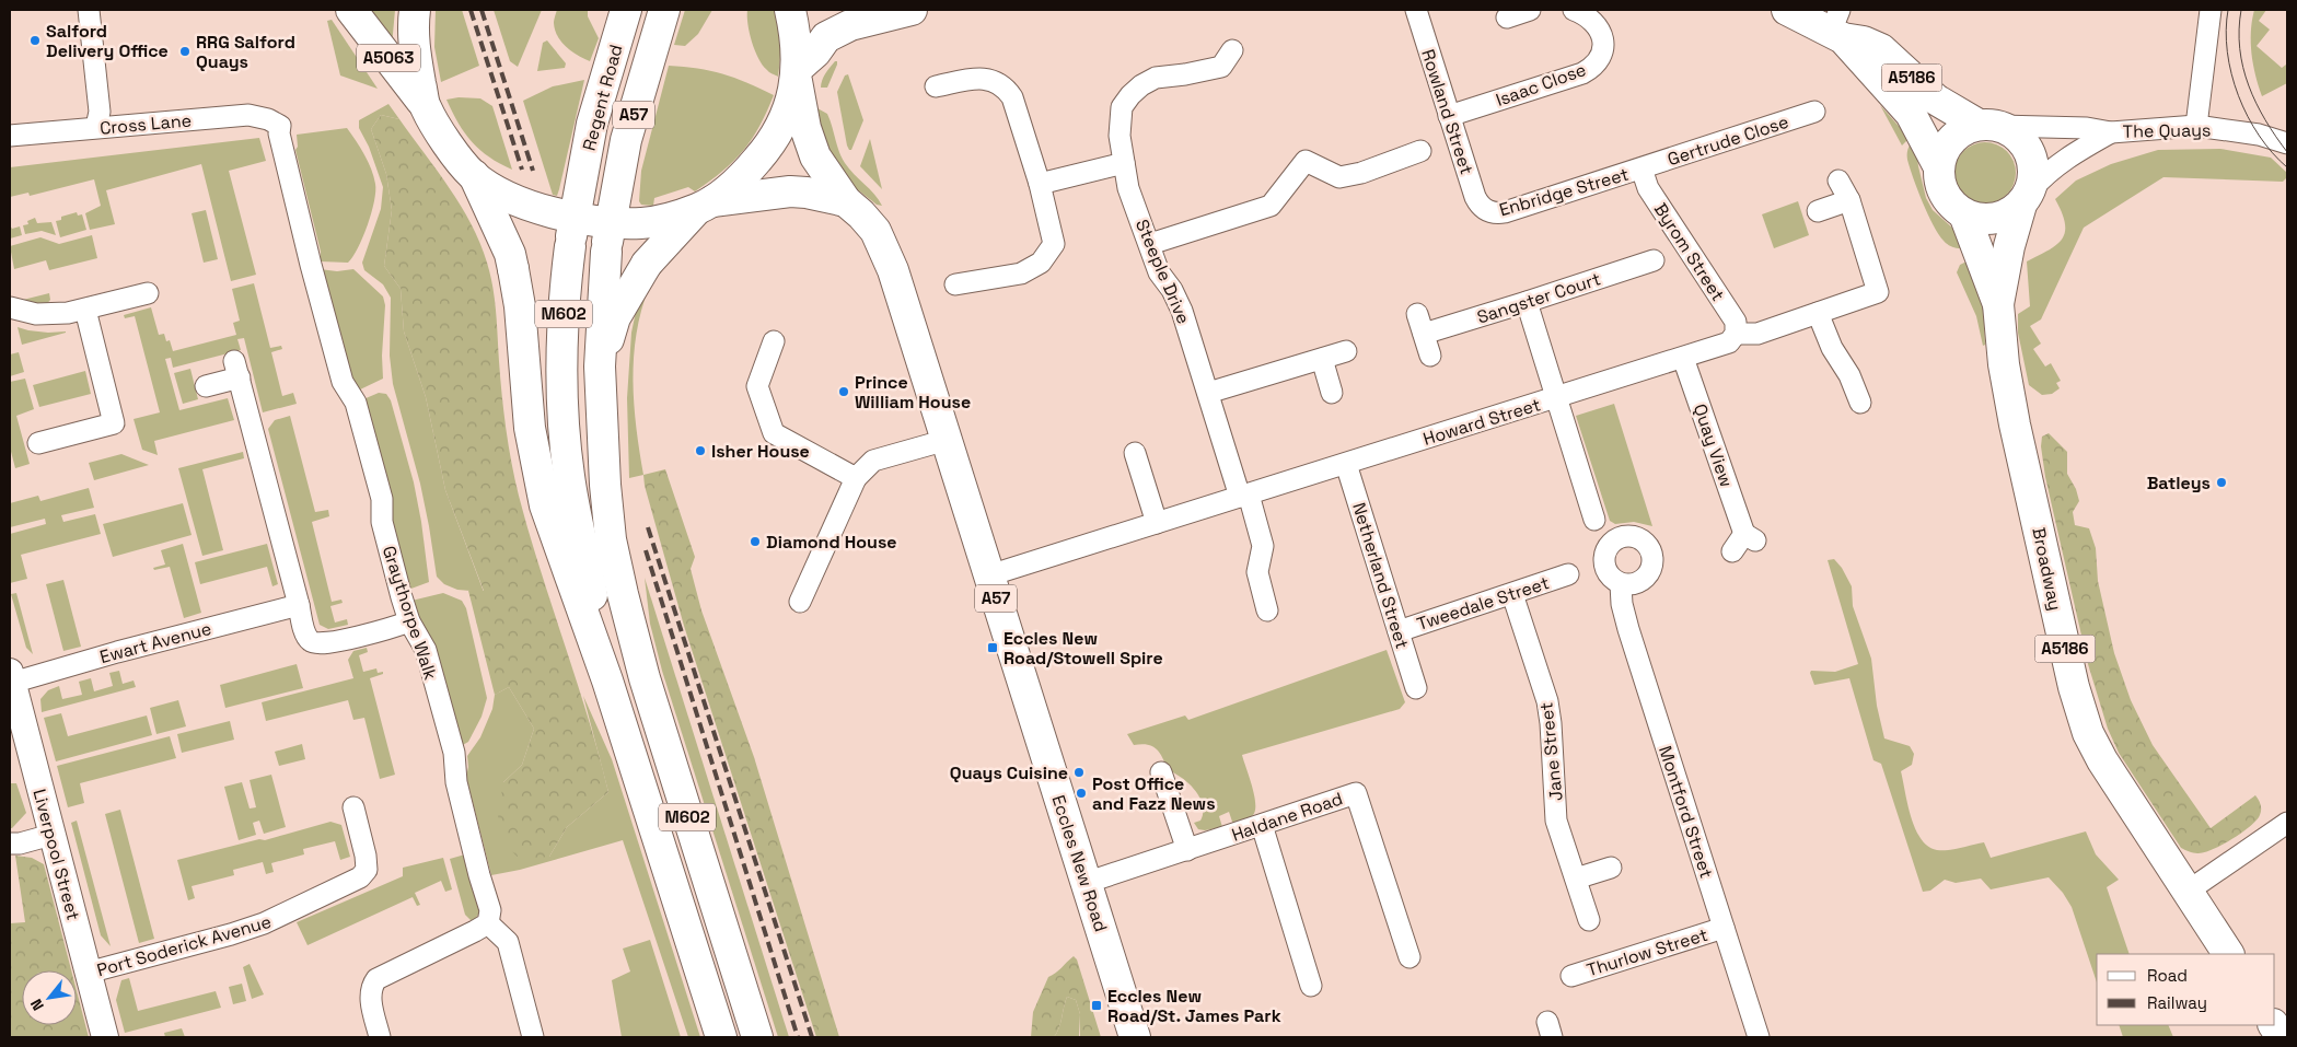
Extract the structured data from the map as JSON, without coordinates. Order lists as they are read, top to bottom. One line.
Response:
{"streets":{"main road":["A5063","A5186","Regent Road","A57","M602","Broadway","Eccles New Road"],"street":["Isaac Close","Rowland Street","Cross Lane","The Quays","Gertrude Close","Enbridge Street","Byrom Street","Steeple Drive","Sangster Court","Howard Street","Quay View","Netherland Street","Tweedale Street","Graythorpe Walk","Ewart Avenue","Jane Street","Montford Street","Haldane Road","Liverpool Street","Port Soderick Avenue","Thurlow Street"]},"crossings":[["A5186","The Quays"],["A5186","Broadway"],["Isaac Close","Rowland Street"],["Regent Road","M602"],["Rowland Street","Enbridge Street"],["Cross Lane","Graythorpe Walk"],["The Quays","Broadway"],["Gertrude Close","Enbridge Street"],["Gertrude Close","Byrom Street"],["Enbridge Street","Byrom Street"],["Byrom Street","Howard Street"],["Steeple Drive","Howard Street"],["M602","Eccles New Road"],["Howard Street","Quay View"],["Howard Street","Netherland Street"],["Howard Street","Eccles New Road"],["Netherland Street","Tweedale Street"],["Tweedale Street","Jane Street"],["Ewart Avenue","Liverpool Street"],["Montford Street","Thurlow Street"],["Haldane Road","Eccles New Road"],["Liverpool Street","Port Soderick Avenue"]],"places":{"other":["Salford Delivery Office","RRG Salford Quays","Prince William House","Isher House","Batleys","Diamond House","Quays Cuisine","Post Office and Fazz News"],"transit":["Eccles New Road/Stowell Spire","Eccles New Road/St. James Park"]},"legend":["Road","Railway"],"north":"bottom left"}
